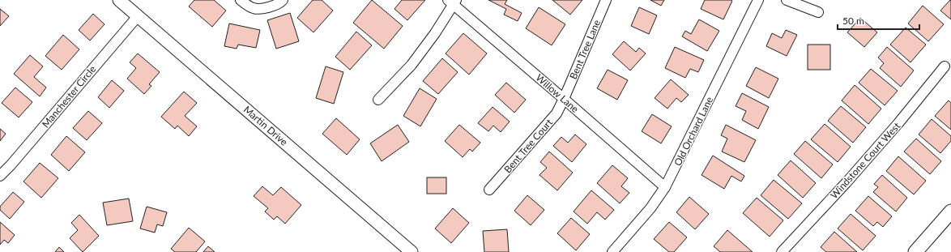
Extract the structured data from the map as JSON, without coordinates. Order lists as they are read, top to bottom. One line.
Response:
{"streets":{"street":["Bent Tree Lane","Willow Lane","Manchester Circle","Martin Drive","Old Orchard Lane","Bent Tree Court","Windstone Court West"]},"crossings":[["Bent Tree Lane","Willow Lane"],["Bent Tree Lane","Bent Tree Court"],["Willow Lane","Old Orchard Lane"],["Willow Lane","Bent Tree Court"],["Manchester Circle","Martin Drive"]],"scale_bar":"50 m"}
